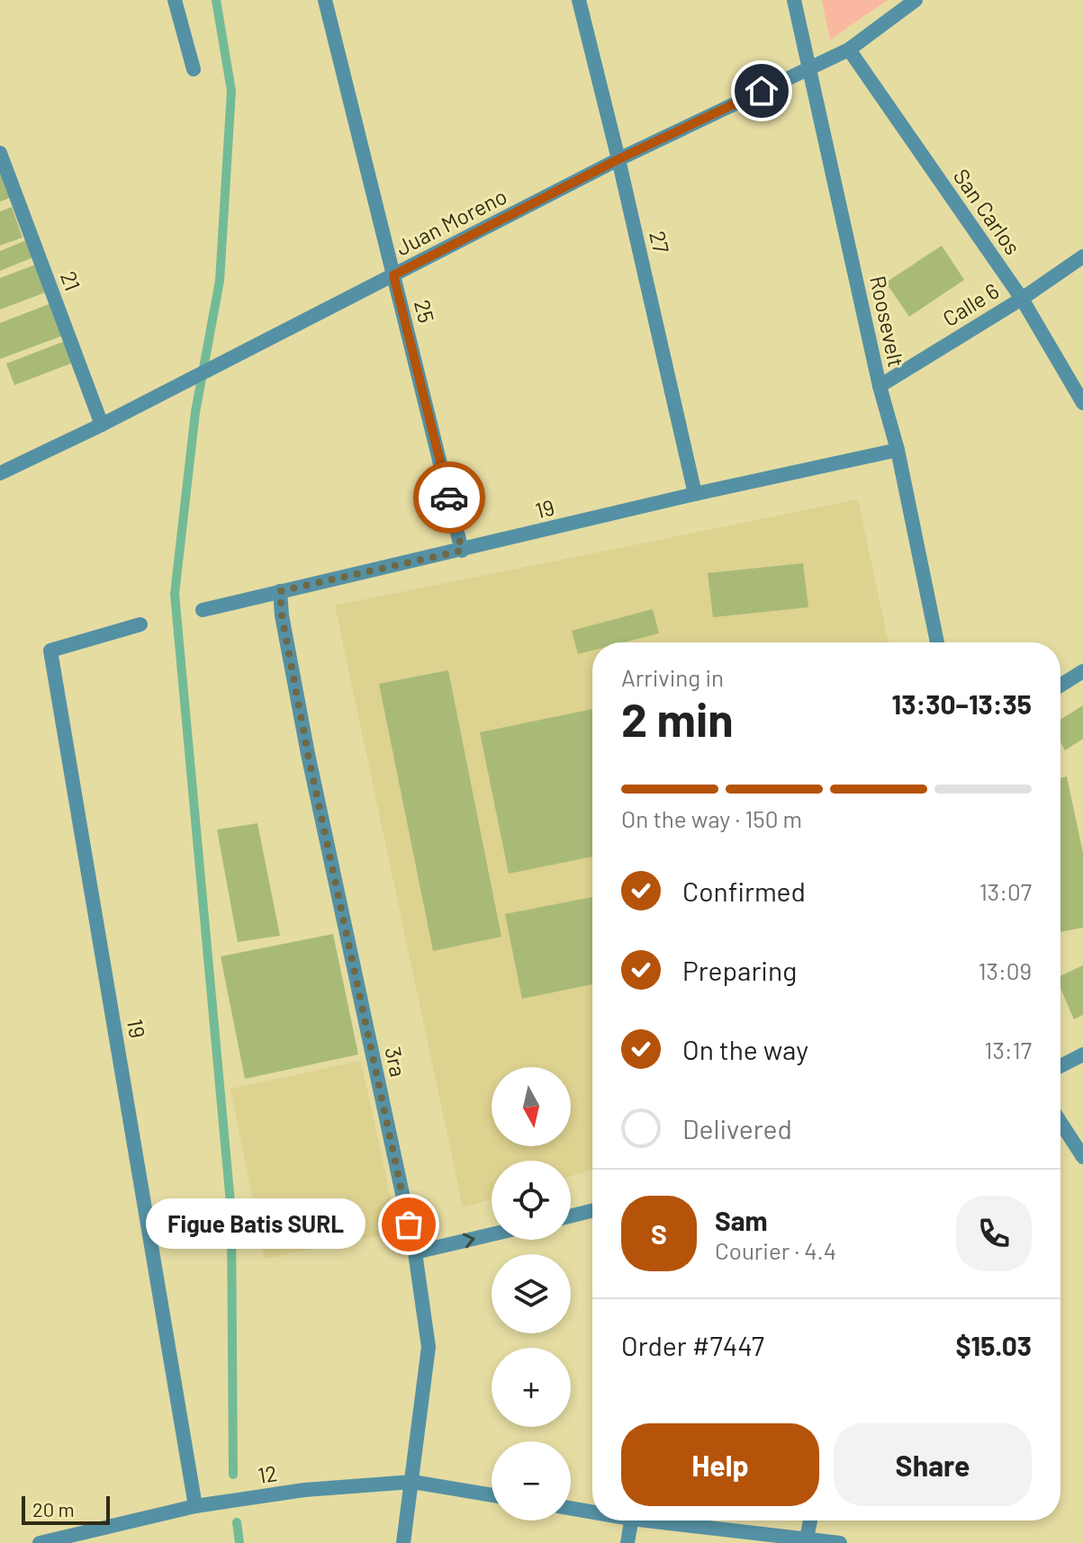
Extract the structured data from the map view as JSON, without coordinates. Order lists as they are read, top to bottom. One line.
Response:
{"streets":{"street":["San Carlos","Juan Moreno","27","21","Calle 6","25","Roosevelt","19","3ra","12"]},"crossings":[["San Carlos","Juan Moreno"],["San Carlos","Calle 6"],["Juan Moreno","27"],["Juan Moreno","21"],["Juan Moreno","25"],["Juan Moreno","Roosevelt"],["27","19"],["Calle 6","Roosevelt"],["25","19"],["Roosevelt","19"],["19","3ra"],["19","12"],["3ra","12"]],"places":["Figue Batis SURL"],"scale_bar":"20 m","north":"bottom","page":{"heading":["2 min","Arriving in","13:30–13:35"],"panel":["Sam","Courier · 4.4","Order #7447","$15.03"],"bar":"On the way · 150 m","list":[["Confirmed","13:07"],["Preparing","13:09"],["On the way","13:17"],"Delivered"],"map_buttons":["+","−"],"round":"S","bubble":"Figue Batis SURL","buttons":["Help","Share"],"scale":"20 m"}}
